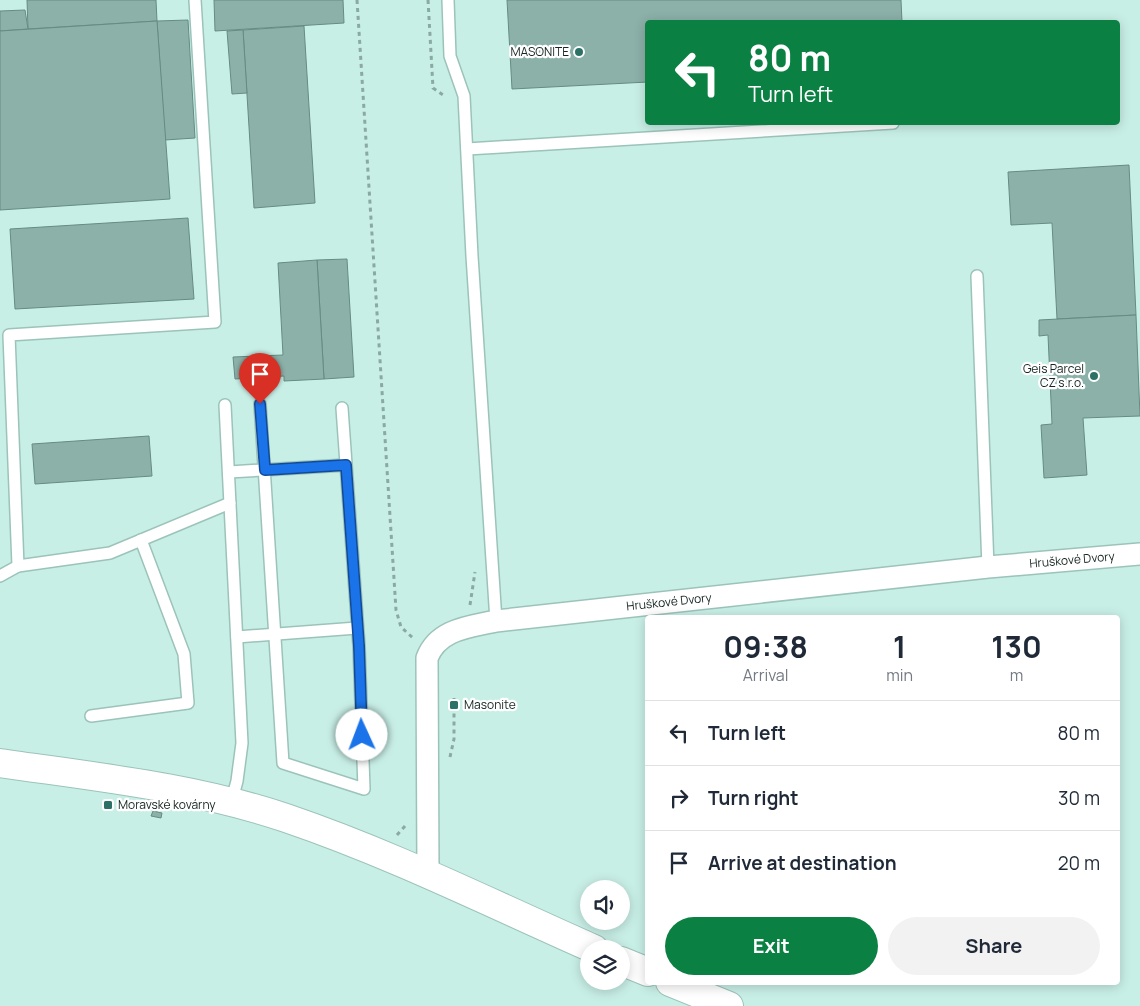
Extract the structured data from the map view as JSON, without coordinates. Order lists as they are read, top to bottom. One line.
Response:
{"streets":{"street":["Hruškové Dvory"]},"places":{"other":["MASONITE","Geis Parcel CZ s.r.o."],"transit":["Masonite","Moravské kovárny"]},"page":{"turn":["80 m","Turn left"],"eta":["09:38","Arrival","1","min","130","m"],"list":[{"name":"Turn left","value":"80 m"},{"name":"Turn right","value":"30 m"},{"name":"Arrive at destination","value":"20 m"}],"buttons":["Exit","Share"]}}
